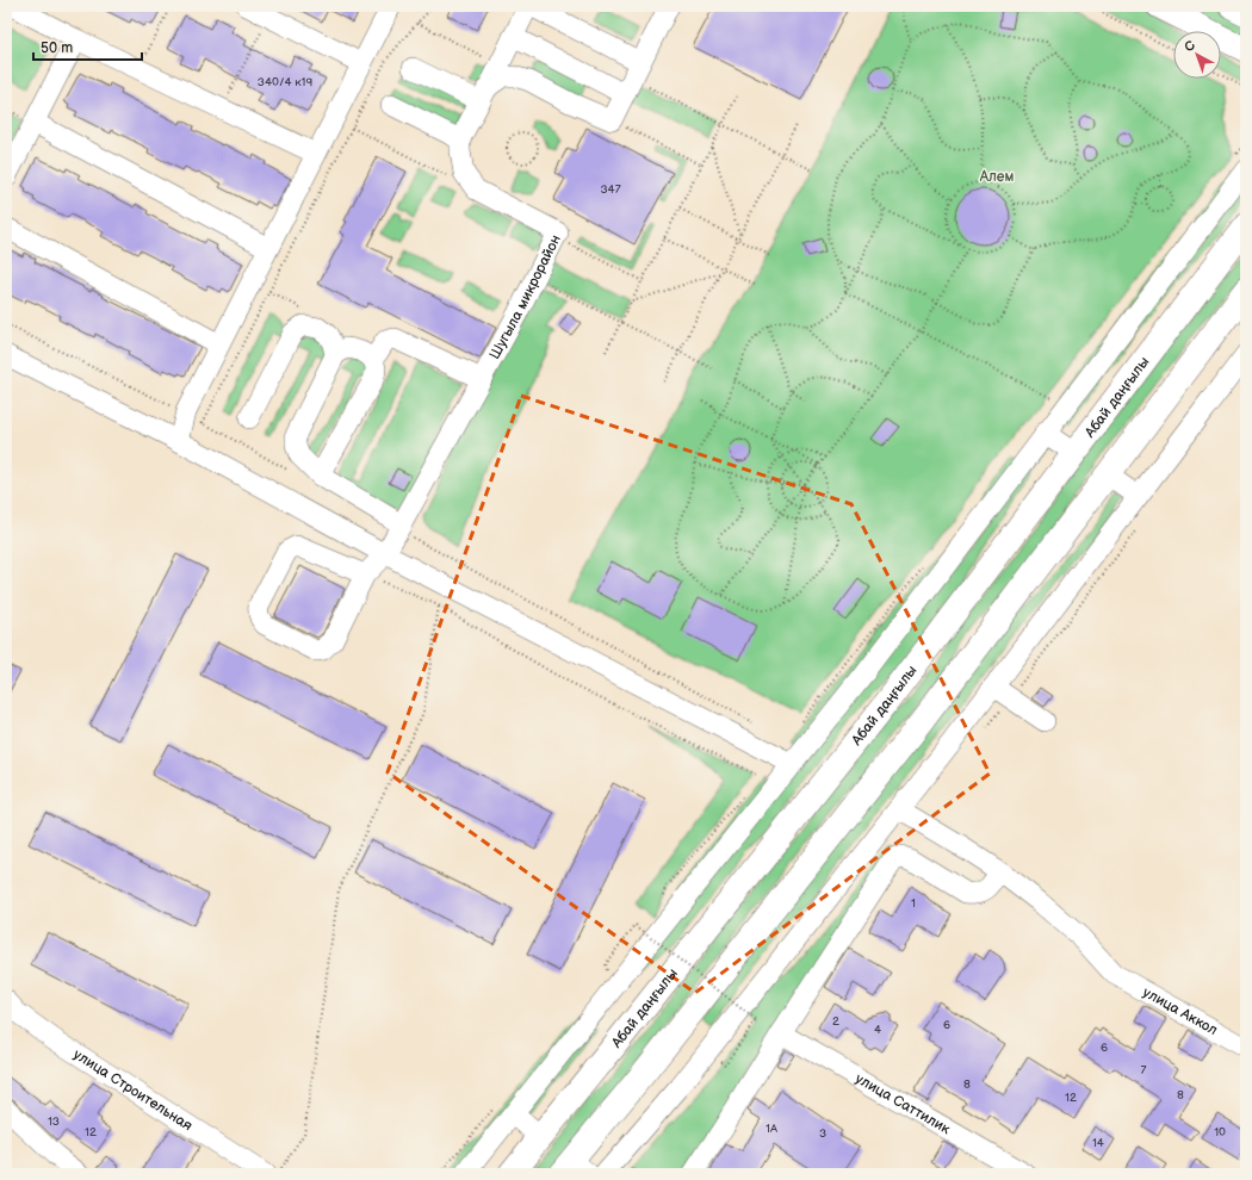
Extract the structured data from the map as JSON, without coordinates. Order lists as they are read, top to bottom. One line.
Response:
{"streets":{"main road":["Абай даңғылы"],"street":["Шугыла микрорайон","улица Аккол","улица Строительная","улица Саттилик"]},"parks":["Алем"],"house_numbers":["340/4 к19","347","1","2","6","4","6","7","8","8","12","13","1А","12","10","3","14"],"scale_bar":"50 m","north":"top left"}
